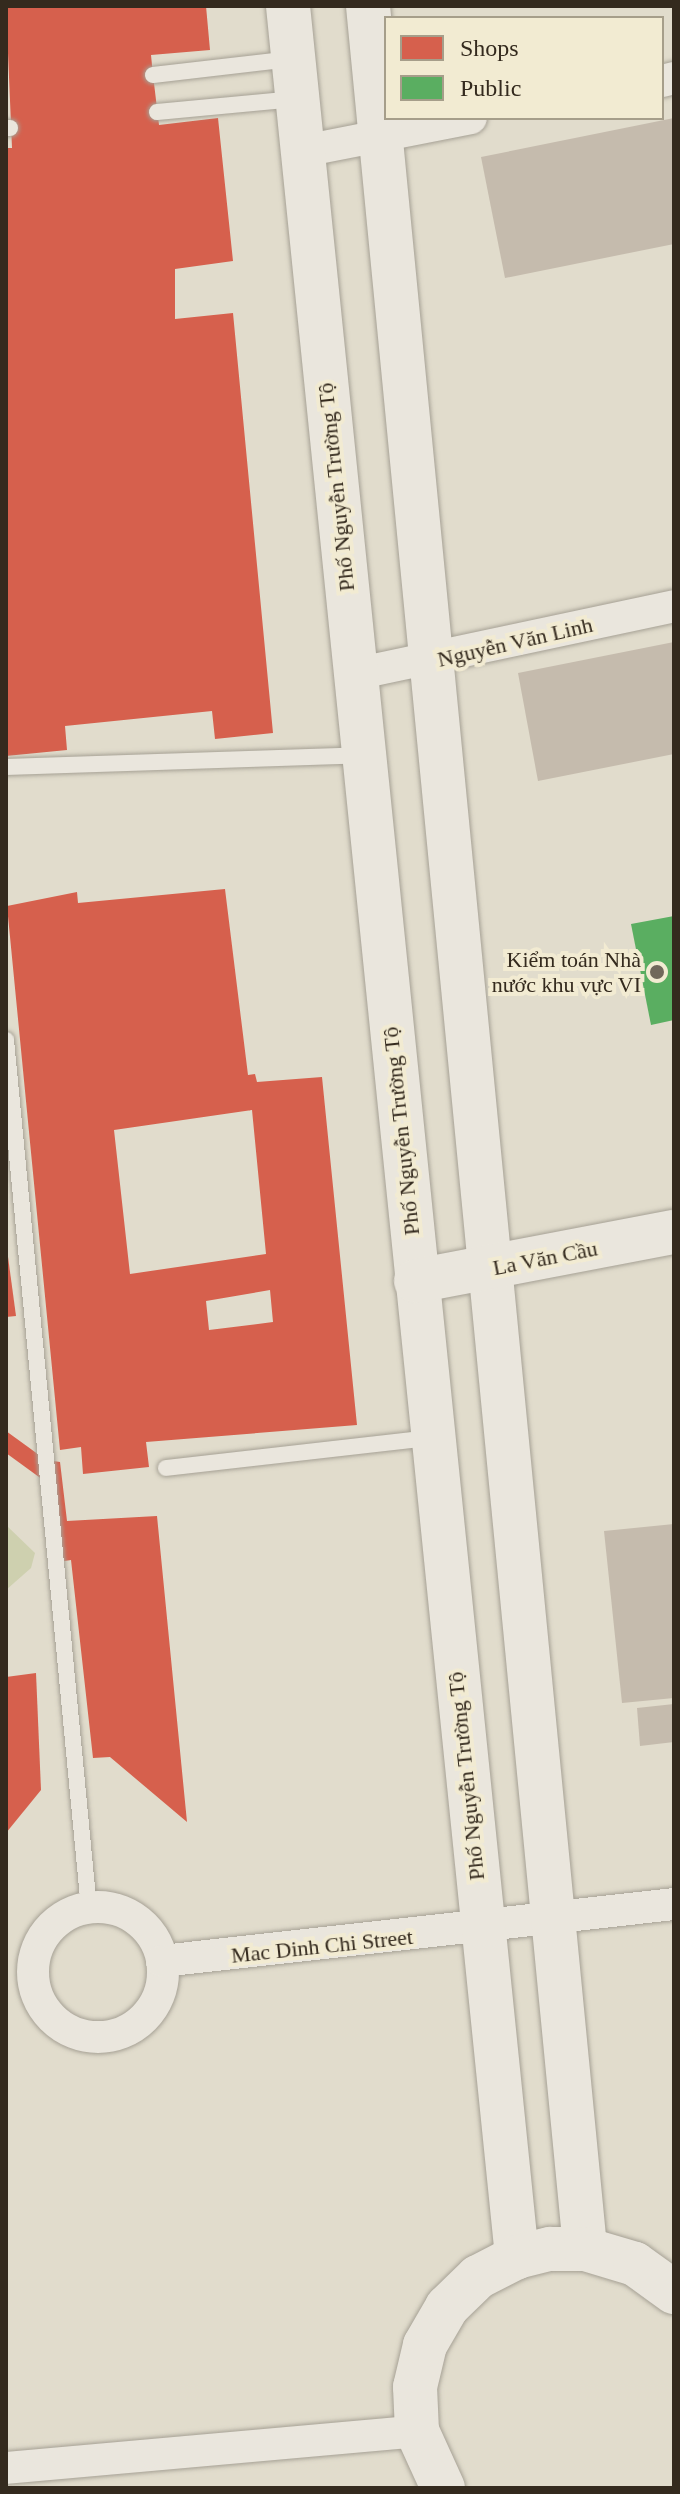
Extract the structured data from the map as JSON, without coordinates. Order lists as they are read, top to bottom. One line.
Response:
{"streets":{"street":["Phố Nguyễn Trường Tộ","Nguyễn Văn Linh","La Văn Cầu","Mac Dinh Chi Street"]},"crossings":[["Phố Nguyễn Trường Tộ","Nguyễn Văn Linh"],["Phố Nguyễn Trường Tộ","La Văn Cầu"],["Phố Nguyễn Trường Tộ","Mac Dinh Chi Street"]],"places":["Kiểm toán Nhà nước khu vực VI"],"legend":["Shops","Public"]}
